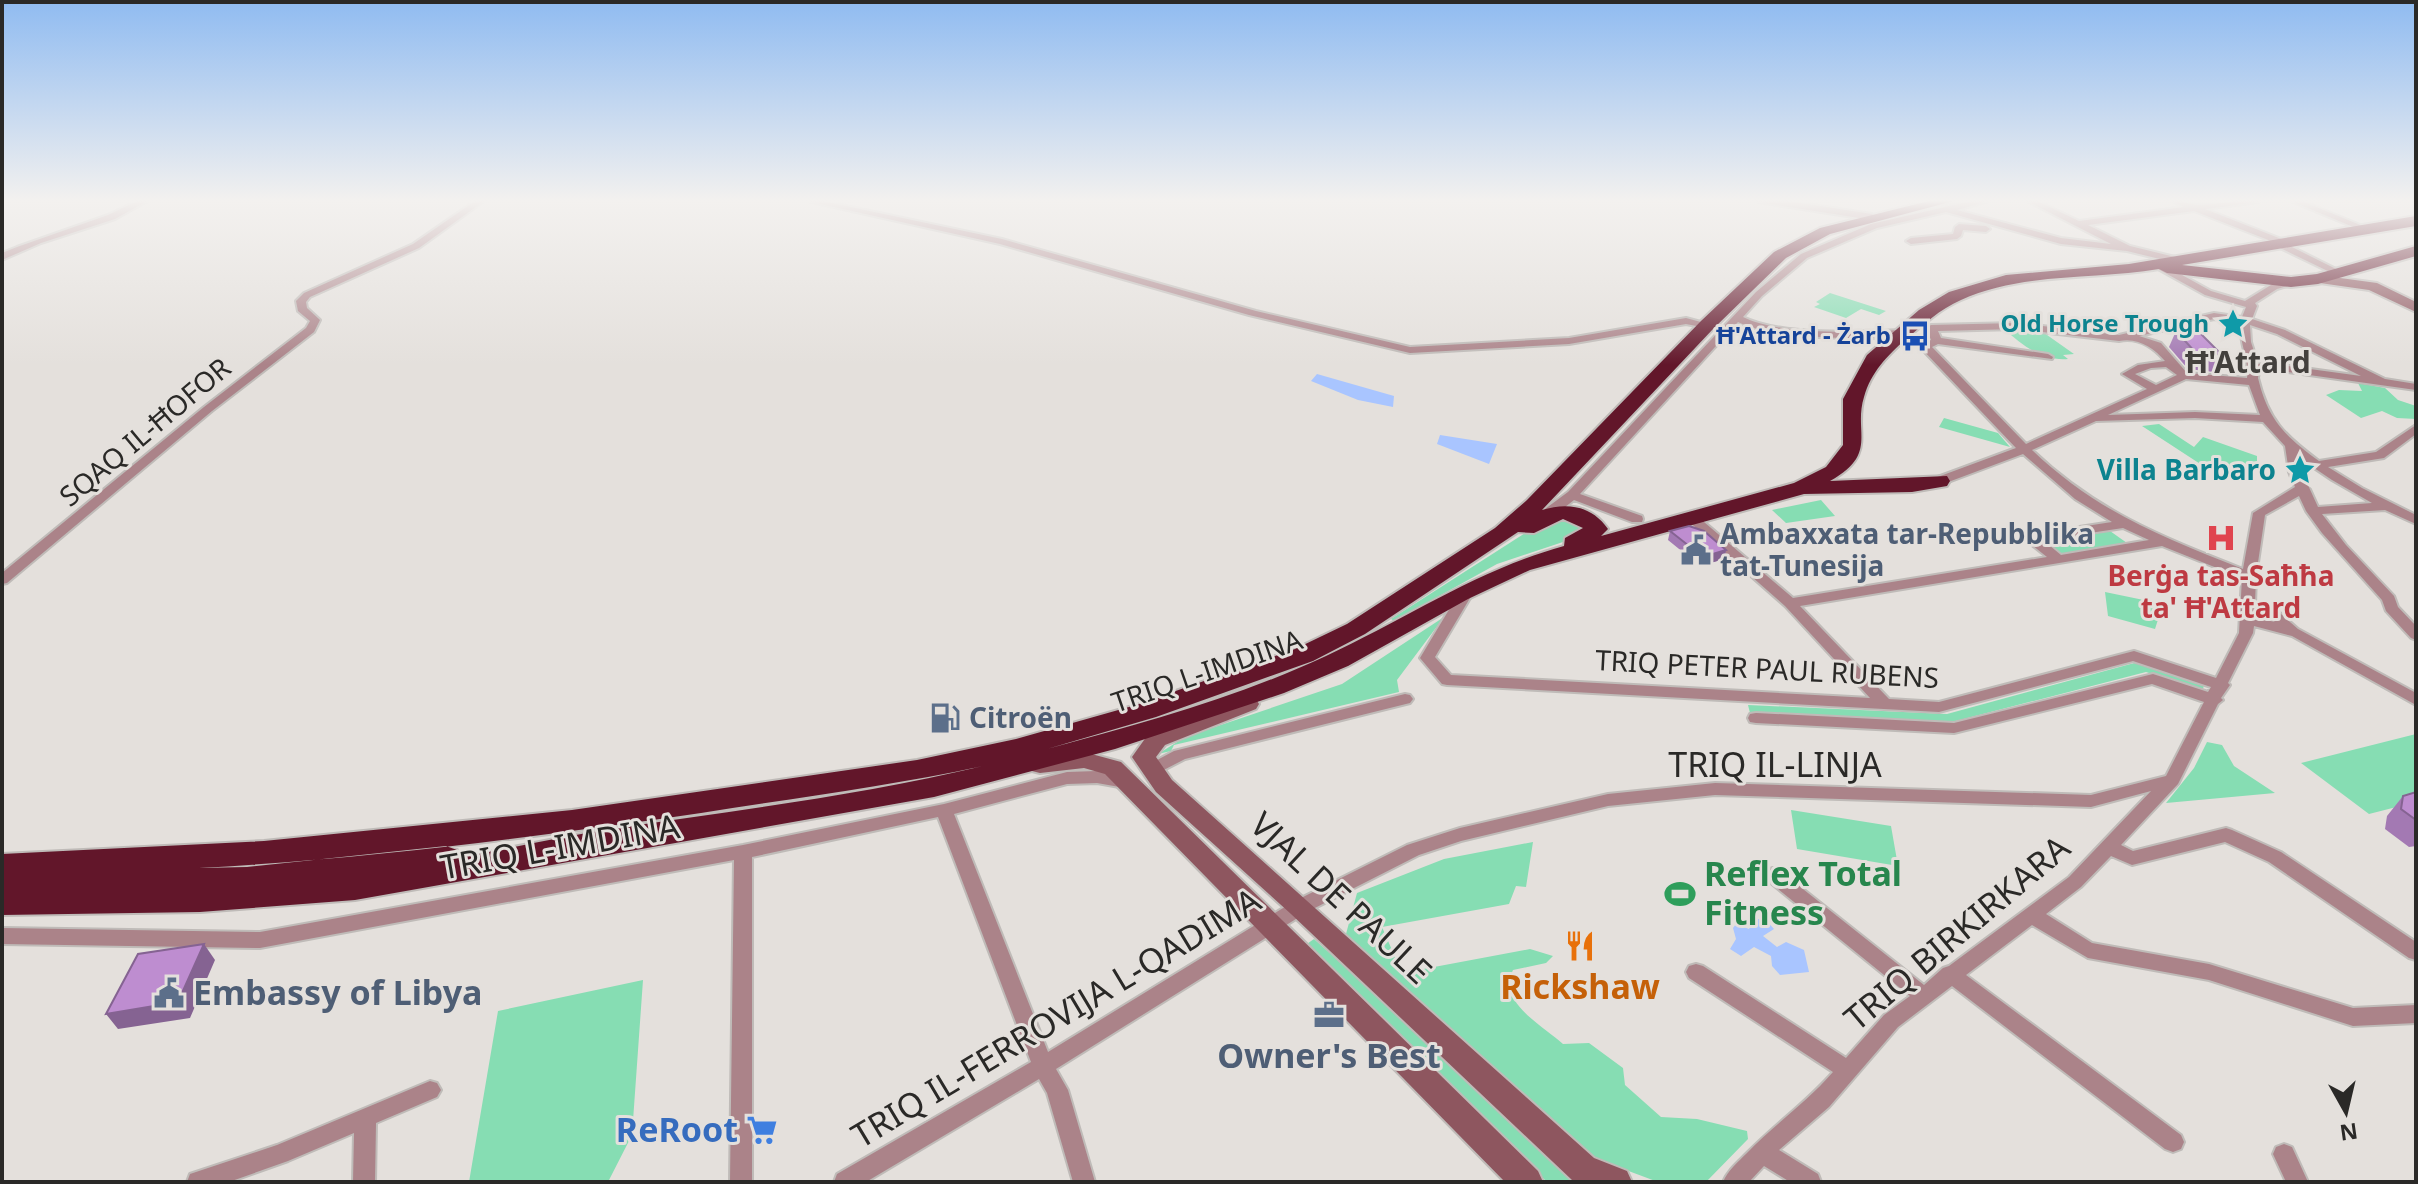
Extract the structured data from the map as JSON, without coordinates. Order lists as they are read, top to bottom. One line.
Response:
{"streets":{"highway":["TRIQ L-IMDINA"],"main road":["VJAL DE PAULE"],"street":["SQAQ IL-ĦOFOR","TRIQ PETER PAUL RUBENS","TRIQ IL-LINJA","TRIQ BIRKIRKARA","TRIQ IL-FERROVIJA L-QADIMA"]},"crossings":[["TRIQ PETER PAUL RUBENS","TRIQ L-IMDINA"],["TRIQ PETER PAUL RUBENS","TRIQ BIRKIRKARA"],["TRIQ IL-LINJA","VJAL DE PAULE"],["TRIQ IL-LINJA","TRIQ BIRKIRKARA"],["TRIQ IL-LINJA","TRIQ IL-FERROVIJA L-QADIMA"],["VJAL DE PAULE","TRIQ IL-FERROVIJA L-QADIMA"]],"districts":["Ħ'Attard"],"places":{"place":["Old Horse Trough","Villa Barbaro"],"bus stop":["Ħ'Attard - Żarb"],"hospital":["Berġa tas-Saħħa ta' Ħ'Attard"],"public building":["Ambaxxata tar-Repubblika tat-Tunesija","Embassy of Libya"],"fuel station":["Citroën"],"sports":["Reflex Total Fitness"],"restaurant":["Rickshaw"],"office":["Owner's Best"],"supermarket":["ReRoot"]},"north":"bottom"}
